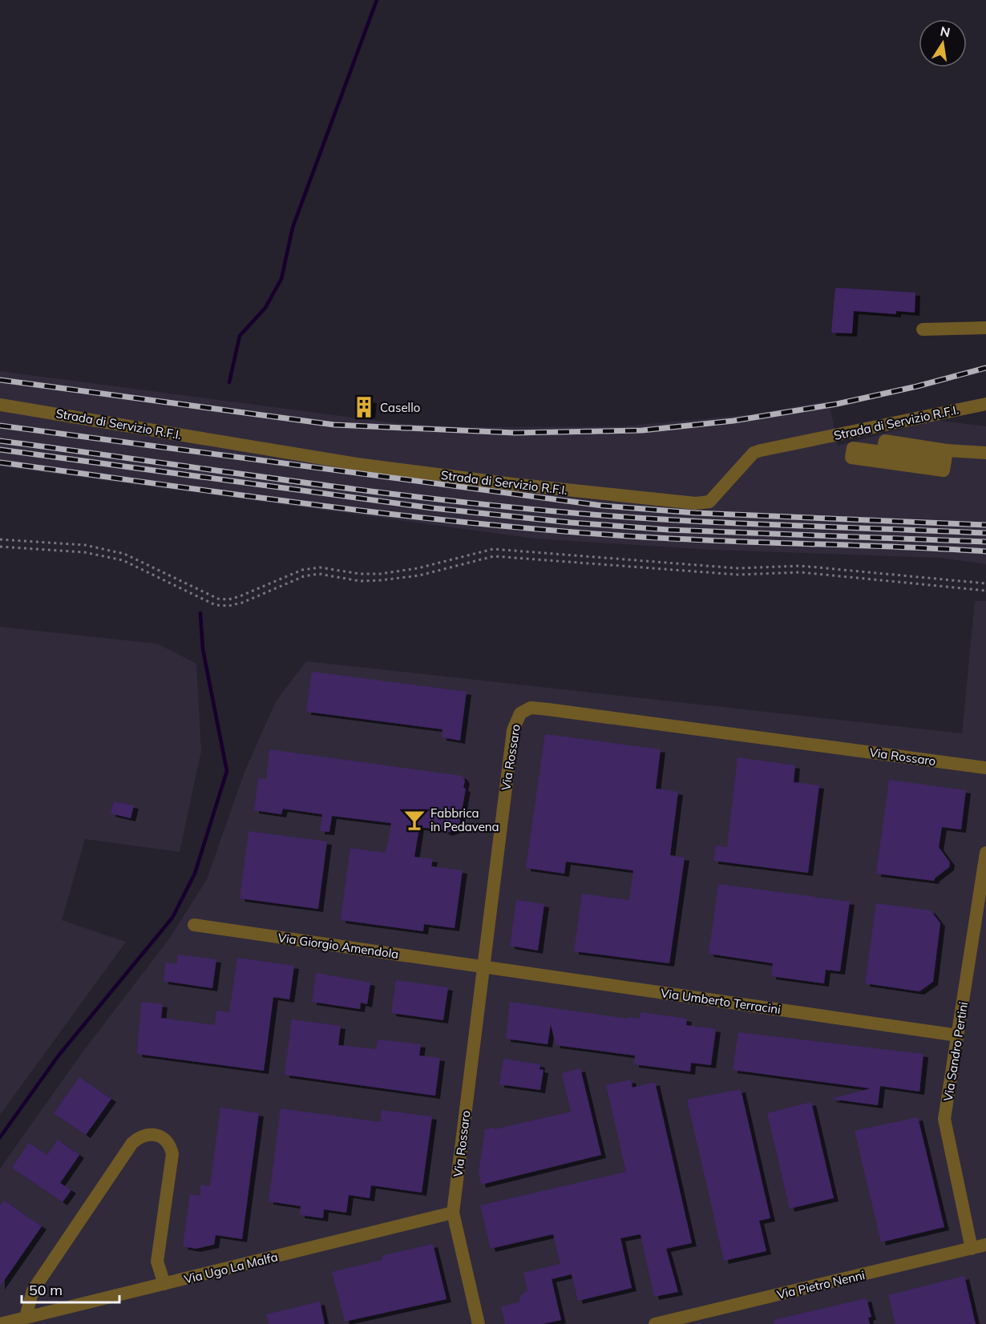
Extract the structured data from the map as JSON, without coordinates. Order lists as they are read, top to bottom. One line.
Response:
{"streets":{"street":["Strada di Servizio R.F.I.","Via Rossaro","Via Giorgio Amendola","Via Umberto Terracini","Via Sandro Pertini","Via Ugo La Malfa","Via Pietro Nenni"]},"crossings":[["Via Rossaro","Via Giorgio Amendola"],["Via Rossaro","Via Umberto Terracini"],["Via Rossaro","Via Ugo La Malfa"],["Via Giorgio Amendola","Via Umberto Terracini"],["Via Umberto Terracini","Via Sandro Pertini"],["Via Sandro Pertini","Via Pietro Nenni"]],"places":{"building":["Casello"],"bar":["Fabbrica in Pedavena"]},"scale_bar":"50 m","north":"top"}
